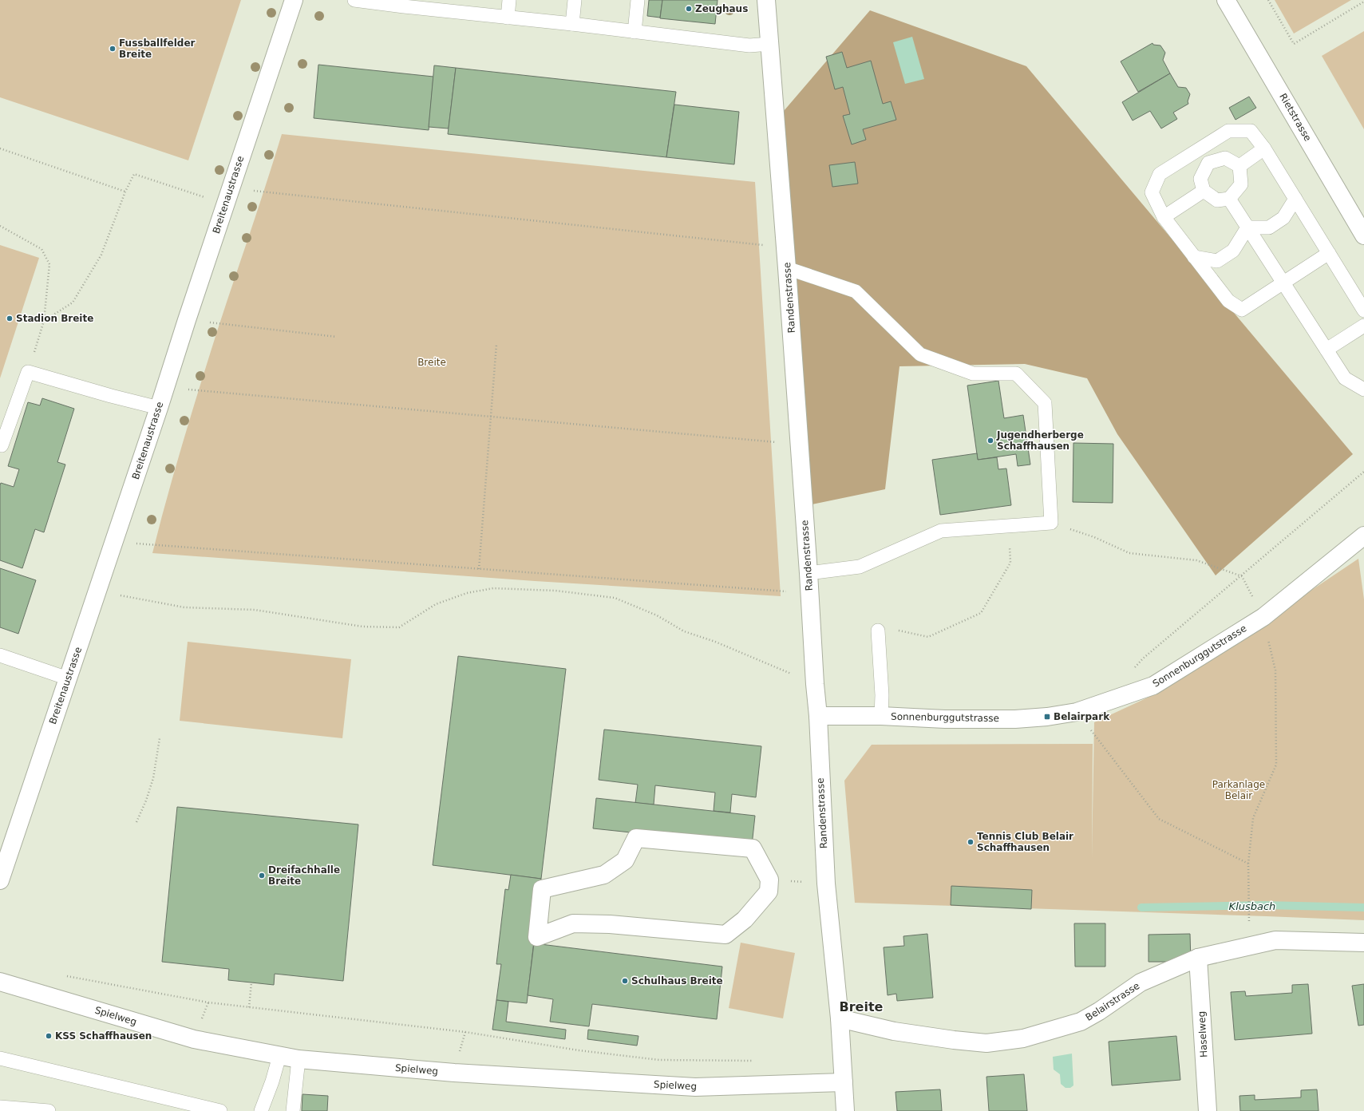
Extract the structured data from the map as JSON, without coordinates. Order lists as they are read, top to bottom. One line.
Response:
{"streets":{"street":["Rietstrasse","Breitenaustrasse","Randenstrasse","Sonnenburggutstrasse","Belairstrasse","Spielweg","Haselweg"]},"crossings":[["Randenstrasse","Sonnenburggutstrasse"],["Randenstrasse","Belairstrasse"],["Randenstrasse","Spielweg"],["Belairstrasse","Haselweg"]],"districts":["Breite"],"water":["Klusbach"],"parks":["Breite","Parkanlage Belair"],"places":{"other":["Zeughaus","Fussballfelder Breite","Stadion Breite","Jugendherberge Schaffhausen","Tennis Club Belair Schaffhausen","Dreifachhalle Breite","Schulhaus Breite","KSS Schaffhausen"],"transit":["Belairpark"]}}
